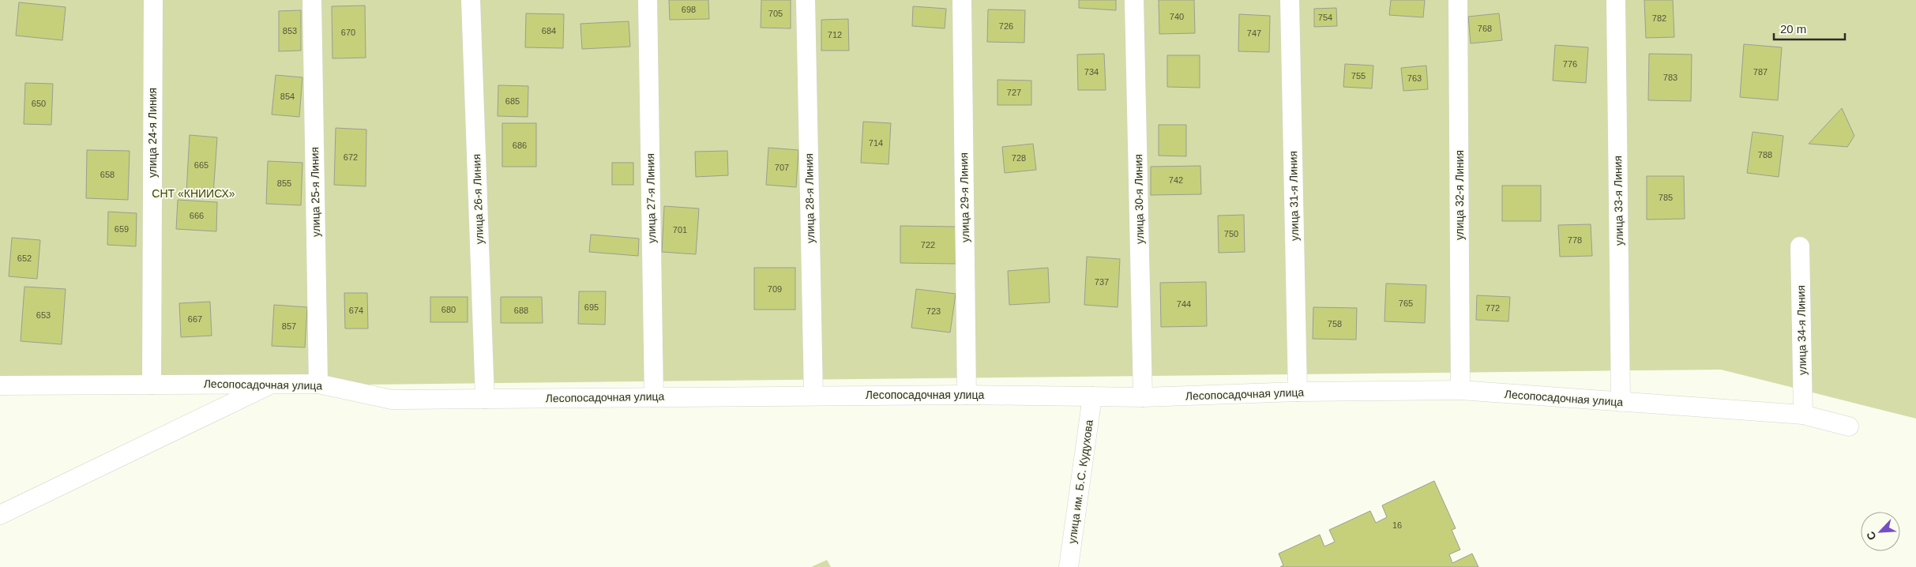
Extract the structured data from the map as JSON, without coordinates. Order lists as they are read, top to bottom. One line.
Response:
{"streets":{"street":["улица 24-я Линия","улица 25-я Линия","улица 32-я Линия","улица 31-я Линия","улица 29-я Линия","улица 27-я Линия","улица 28-я Линия","улица 26-я Линия","улица 30-я Линия","улица 33-я Линия","улица 34-я Линия","Лесопосадочная улица","улица им. Б.С. Кудухова"]},"crossings":[["улица 24-я Линия","Лесопосадочная улица"],["улица 25-я Линия","Лесопосадочная улица"],["улица 32-я Линия","Лесопосадочная улица"],["улица 31-я Линия","Лесопосадочная улица"],["улица 29-я Линия","Лесопосадочная улица"],["улица 27-я Линия","Лесопосадочная улица"],["улица 28-я Линия","Лесопосадочная улица"],["улица 26-я Линия","Лесопосадочная улица"],["улица 30-я Линия","Лесопосадочная улица"],["улица 33-я Линия","Лесопосадочная улица"],["улица 34-я Линия","Лесопосадочная улица"],["Лесопосадочная улица","улица им. Б.С. Кудухова"]],"parks":["СНТ «КНИИСХ»"],"house_numbers":["698","705","740","754","782","726","768","853","684","670","747","712","776","734","787","755","783","763","727","854","685","650","714","686","788","672","728","665","707","658","742","855","785","666","659","701","750","778","722","652","737","709","765","744","695","772","680","674","688","723","653","667","758","857","16"],"scale_bar":"20 m","north":"bottom left"}
